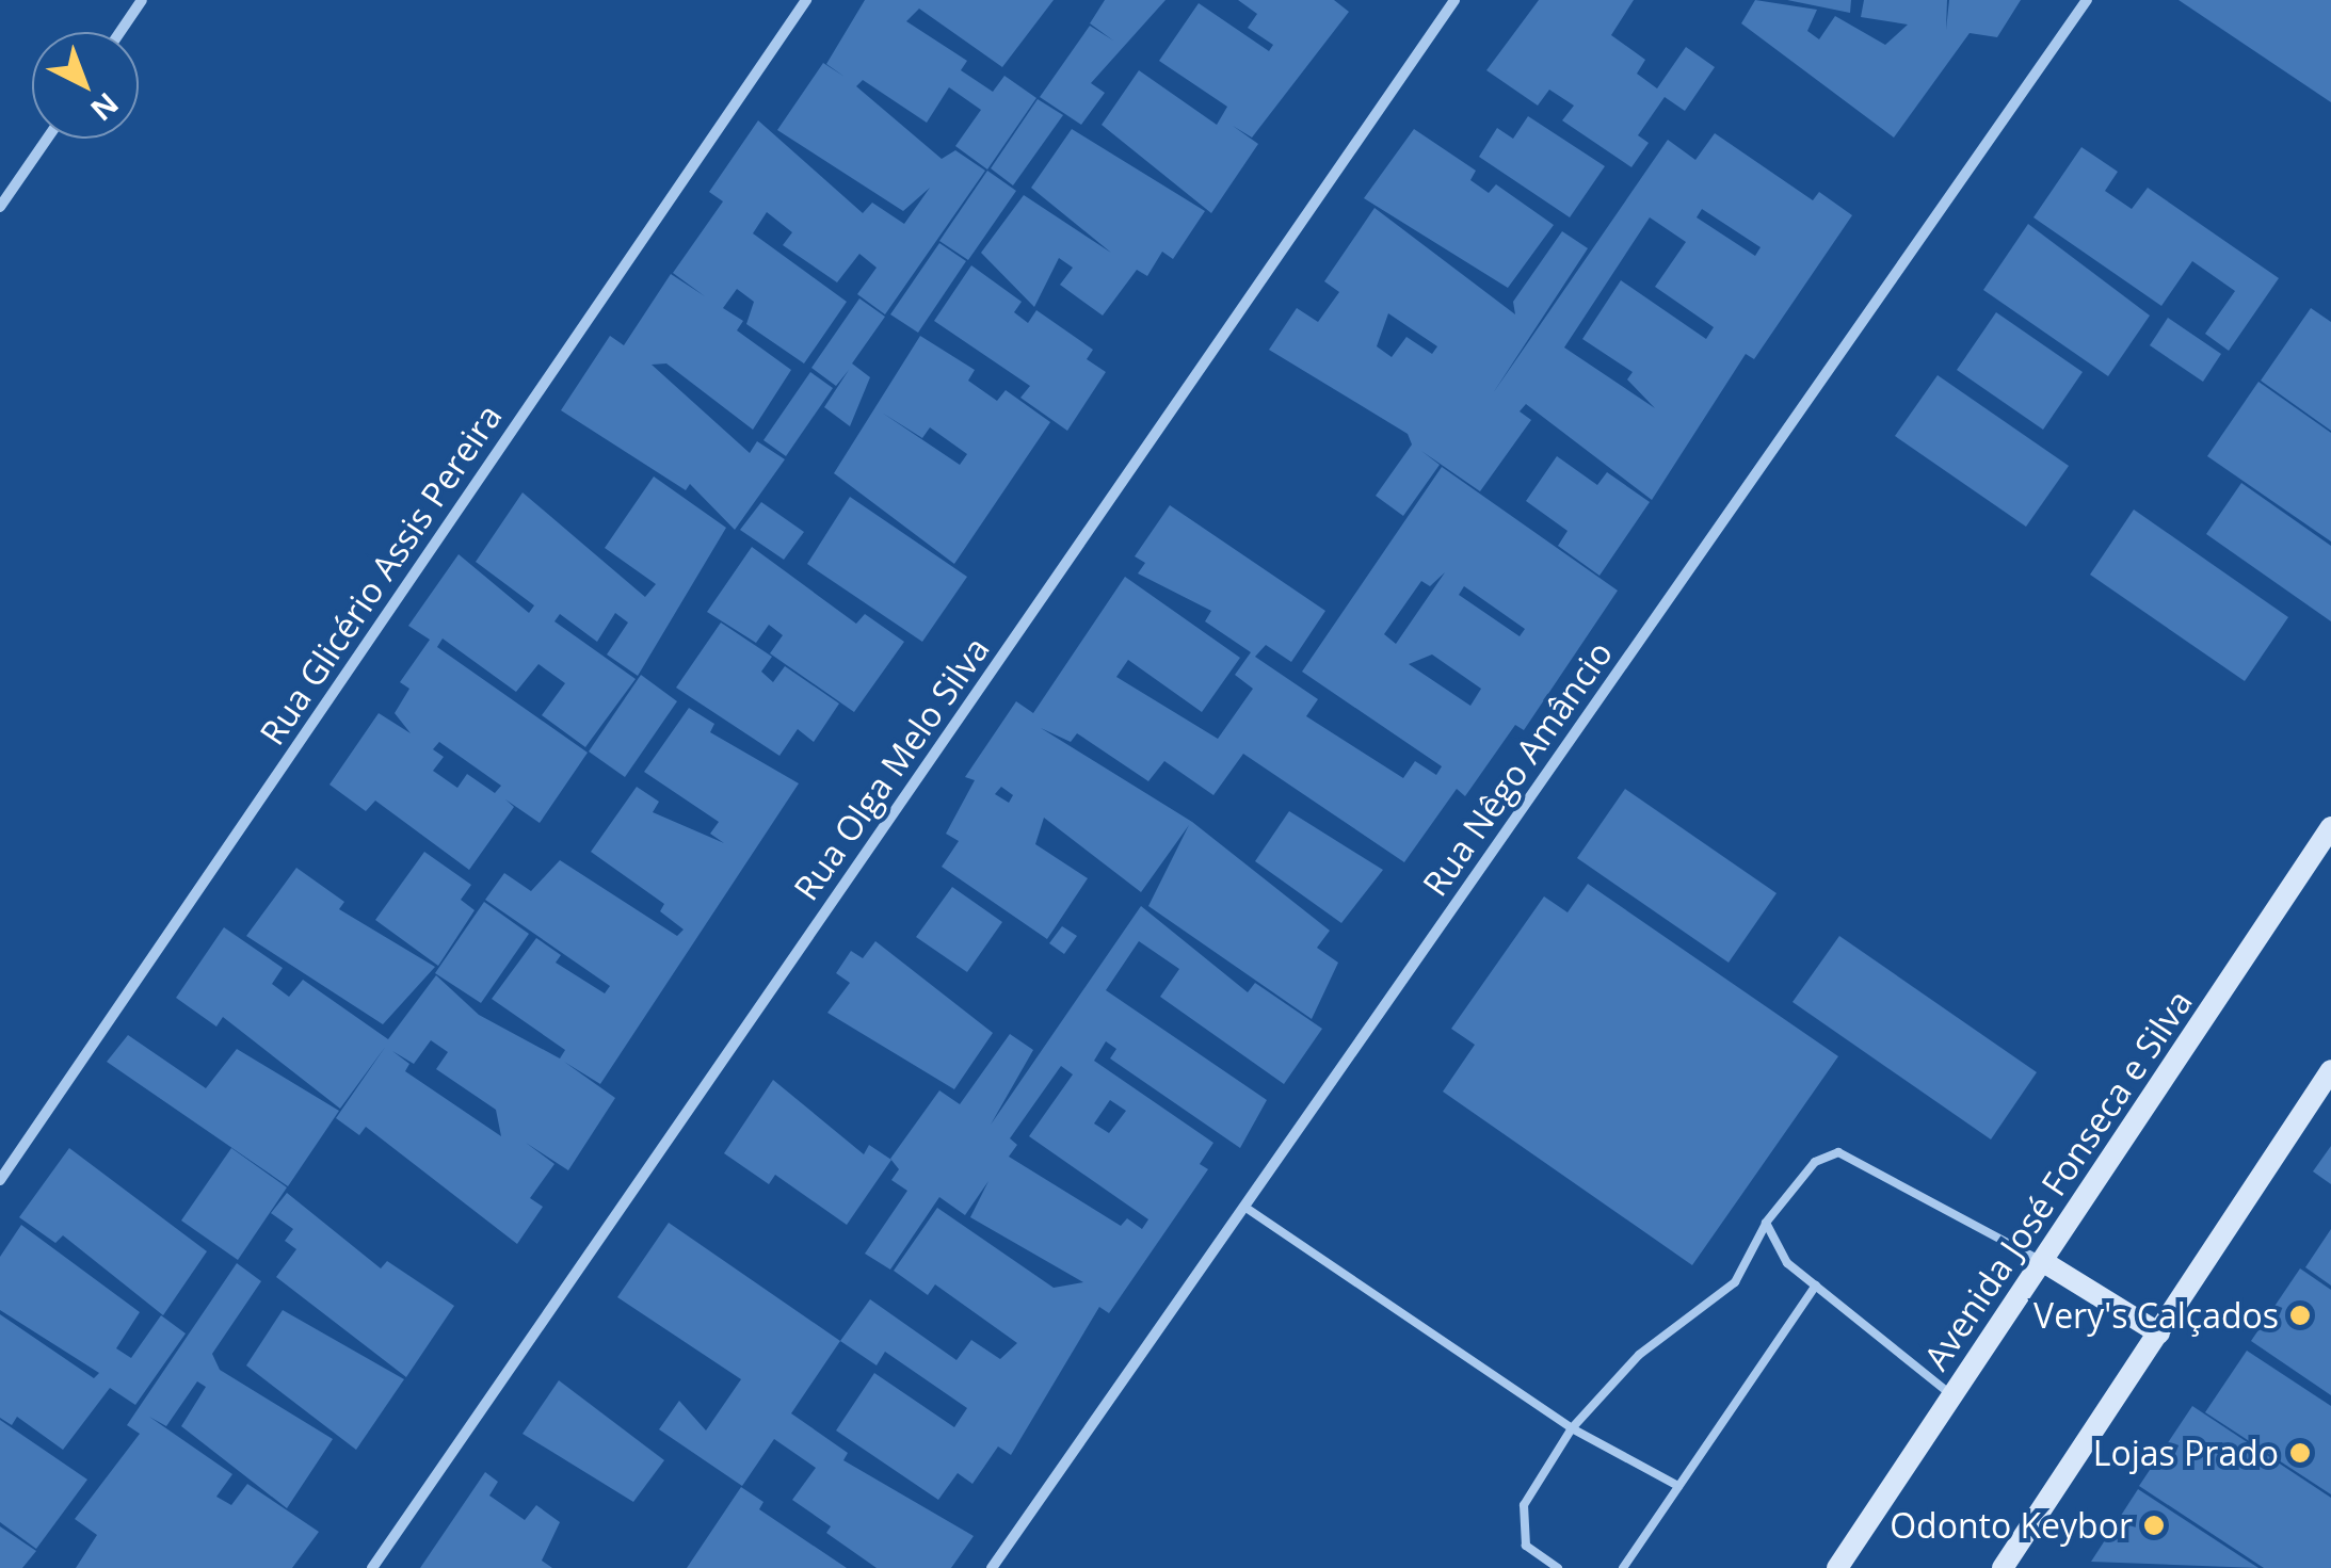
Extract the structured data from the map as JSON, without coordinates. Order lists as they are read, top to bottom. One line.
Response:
{"streets":{"main road":["Avenida José Fonseca e Silva"],"street":["Rua Glicério Assis Pereira","Rua Olga Melo Silva","Rua Nêgo Amâncio"]},"places":["Very's Calçados","Lojas Prado","Odonto Keybor"],"north":"bottom right"}
